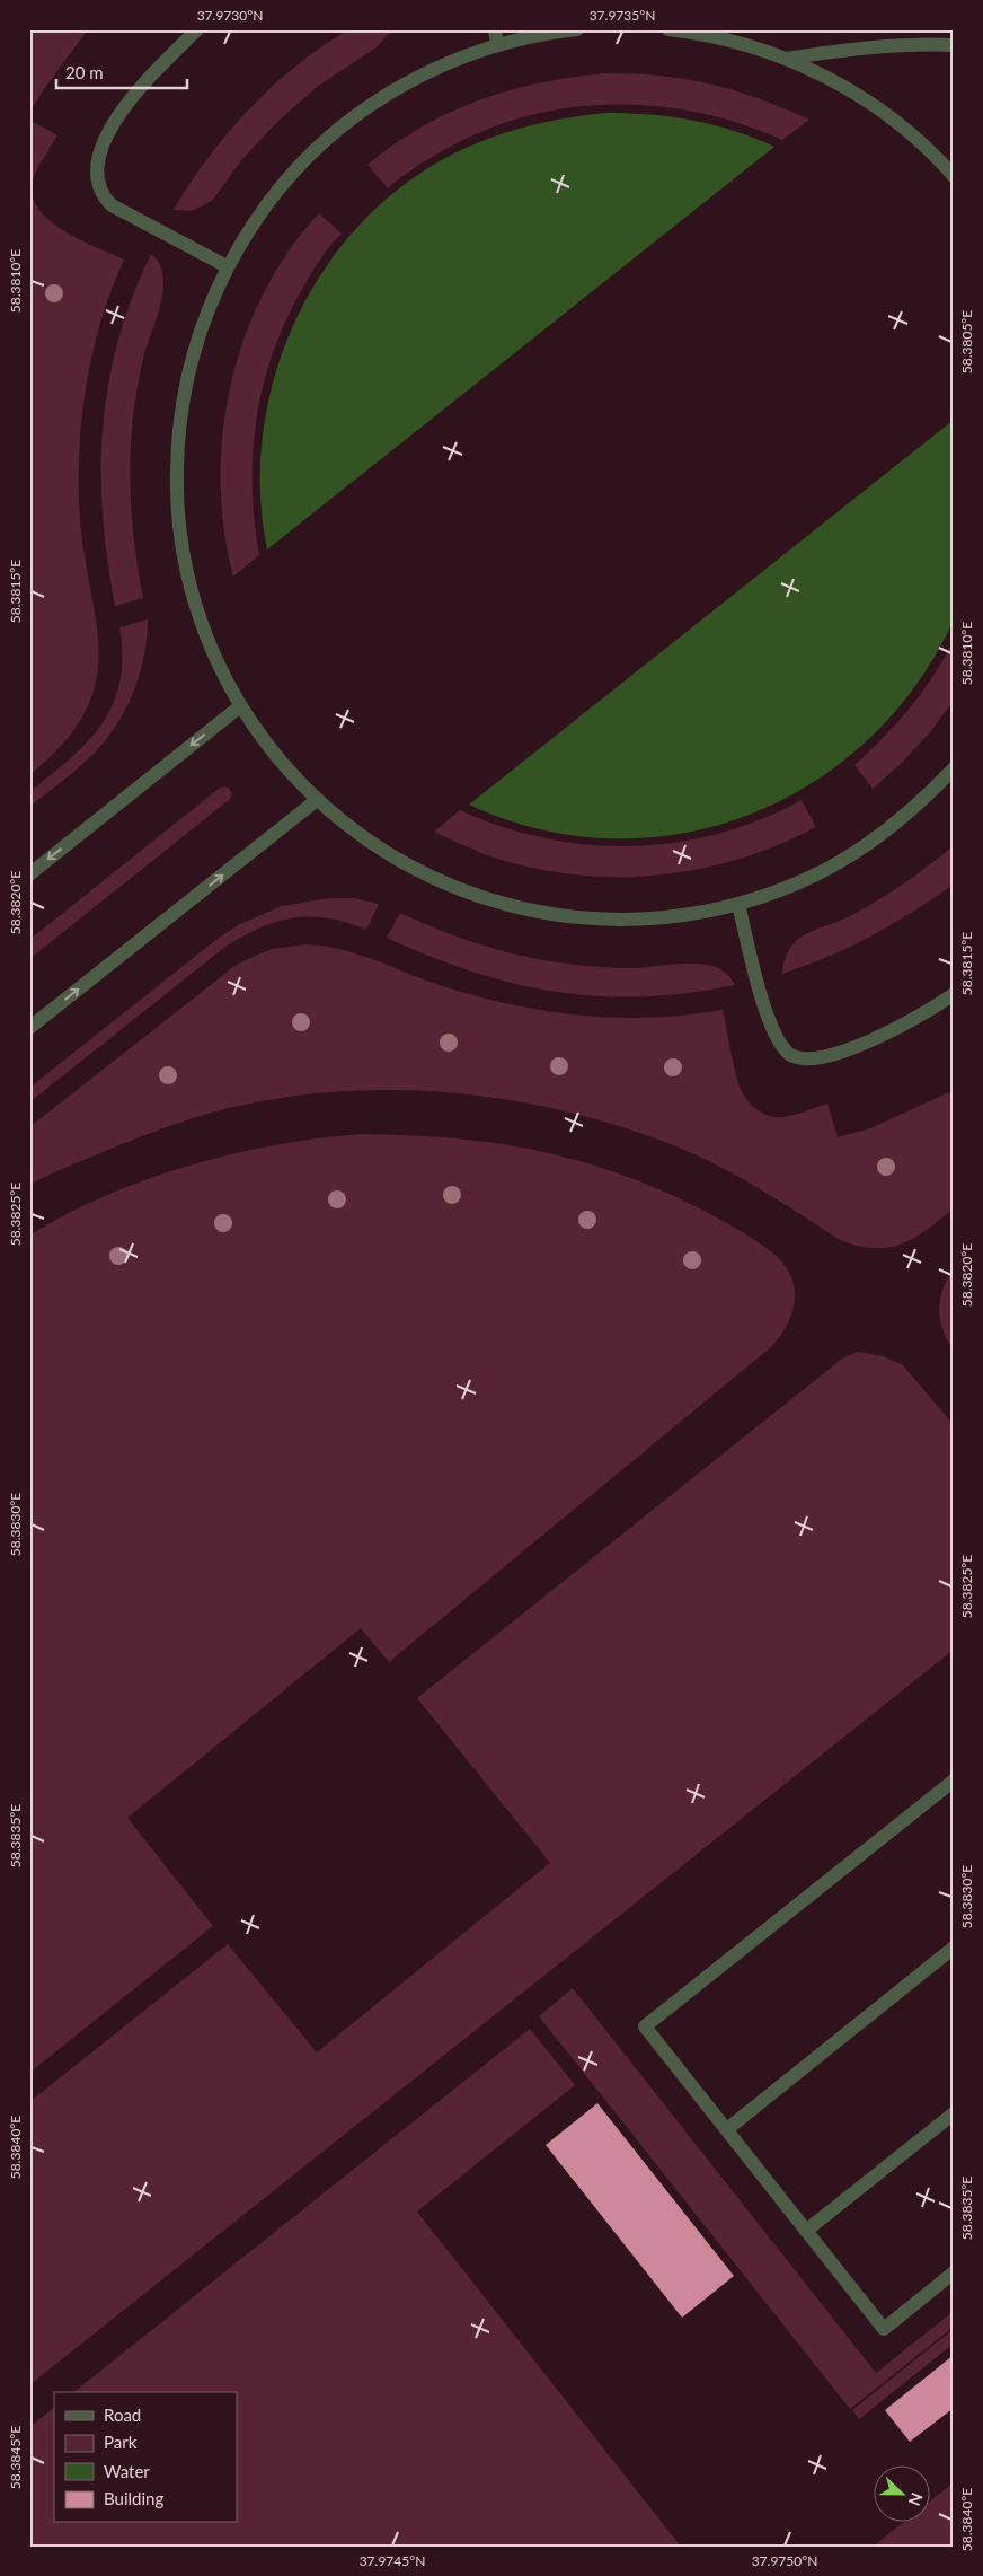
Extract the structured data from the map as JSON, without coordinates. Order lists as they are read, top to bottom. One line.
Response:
{"legend":["Road","Park","Water","Building"],"scale_bar":"20 m","north":"right","coordinates":["37.9730°N","37.9735°N","58.3810°E","58.3805°E","58.3815°E","58.3820°E","58.3825°E","58.3830°E","58.3835°E","58.3840°E","58.3845°E","37.9745°N","37.9750°N"]}
